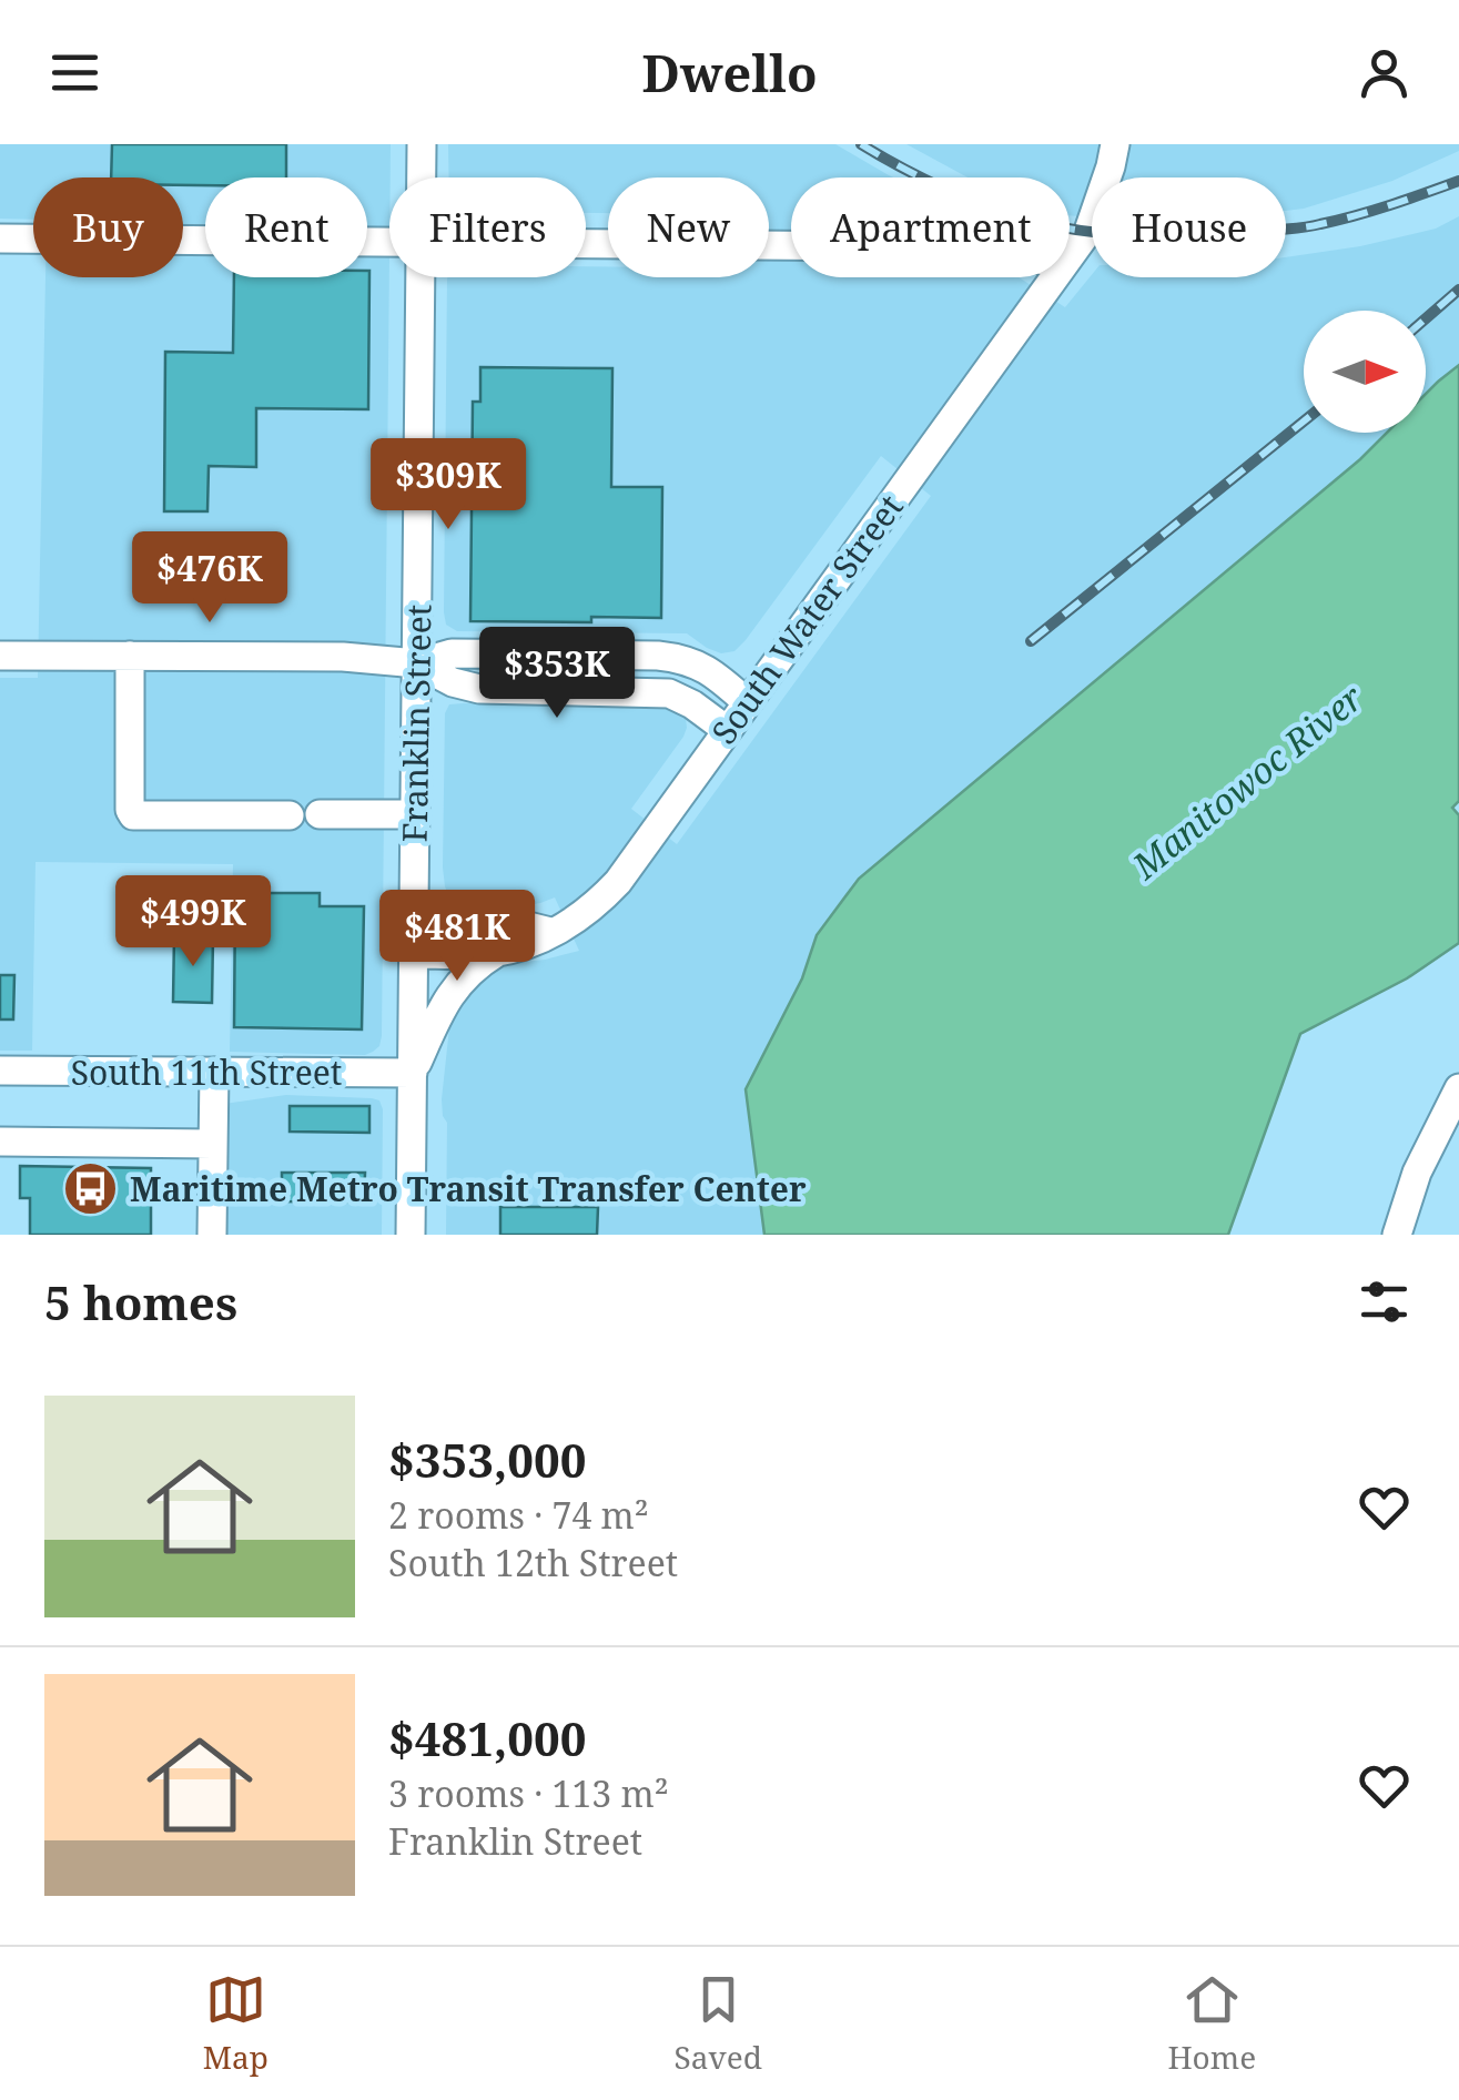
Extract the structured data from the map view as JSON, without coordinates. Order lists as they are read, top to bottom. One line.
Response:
{"streets":{"street":["South Water Street","Franklin Street","South 11th Street"]},"crossings":[["Franklin Street","South 11th Street"]],"water":["Manitowoc River"],"places":{"bus stop":["Maritime Metro Transit Transfer Center"]},"north":"right","page":{"header":"Dwello","chip":["Buy","Rent","Filters","New","Apartment","House"],"price":["$309K","$476K","$353K","$499K","$481K"],"heading":"5 homes","list":[{"name":"$353,000","note":"2 rooms · 74 m² · South 12th Street"},{"name":"$481,000","note":"3 rooms · 113 m² · Franklin Street"}],"tabs":["Map","Saved","Home"]}}
